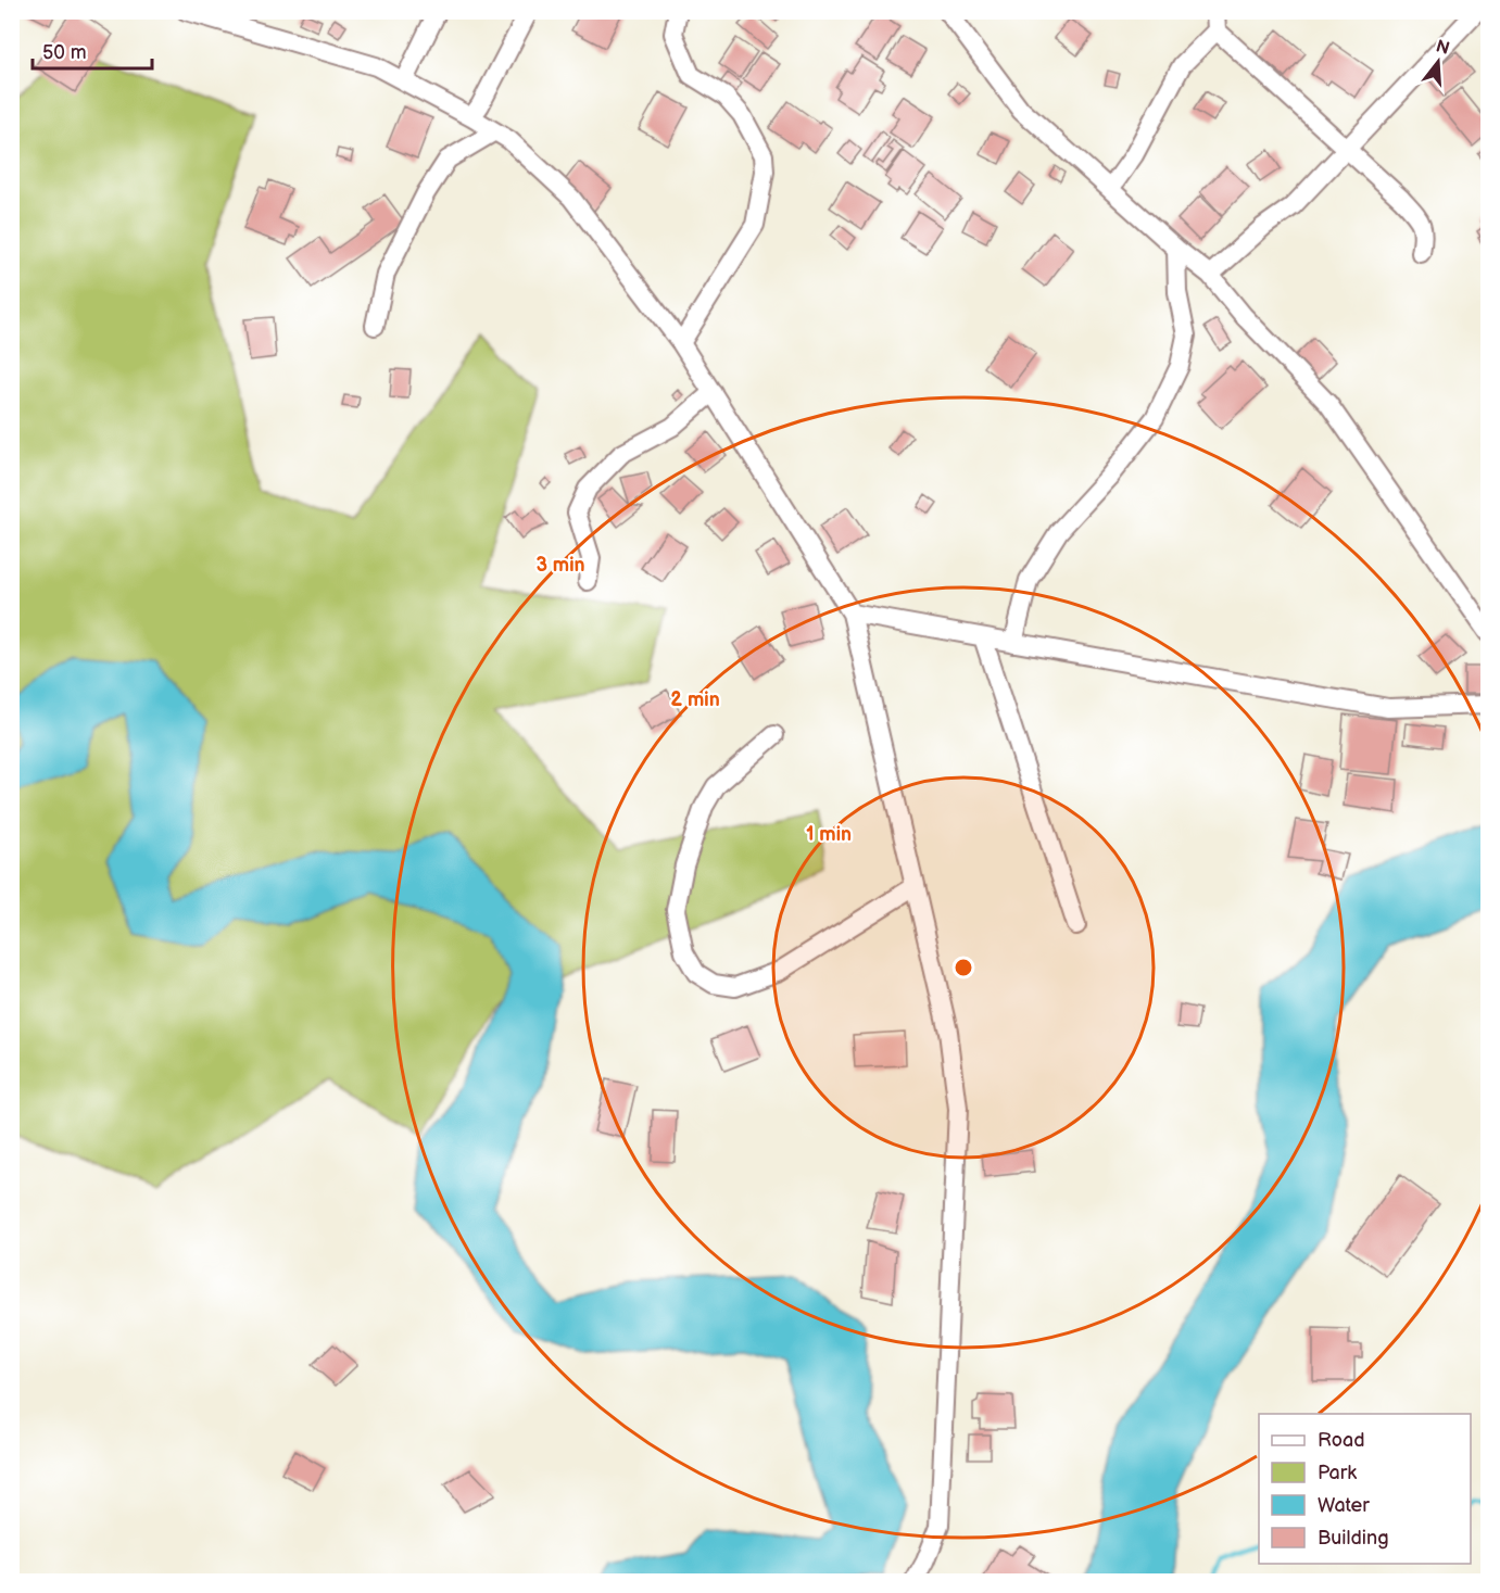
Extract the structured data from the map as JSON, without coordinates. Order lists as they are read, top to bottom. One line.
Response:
{"legend":["Road","Park","Water","Building"],"scale_bar":"50 m","north":"top","rings":["3 min","2 min","1 min"]}
